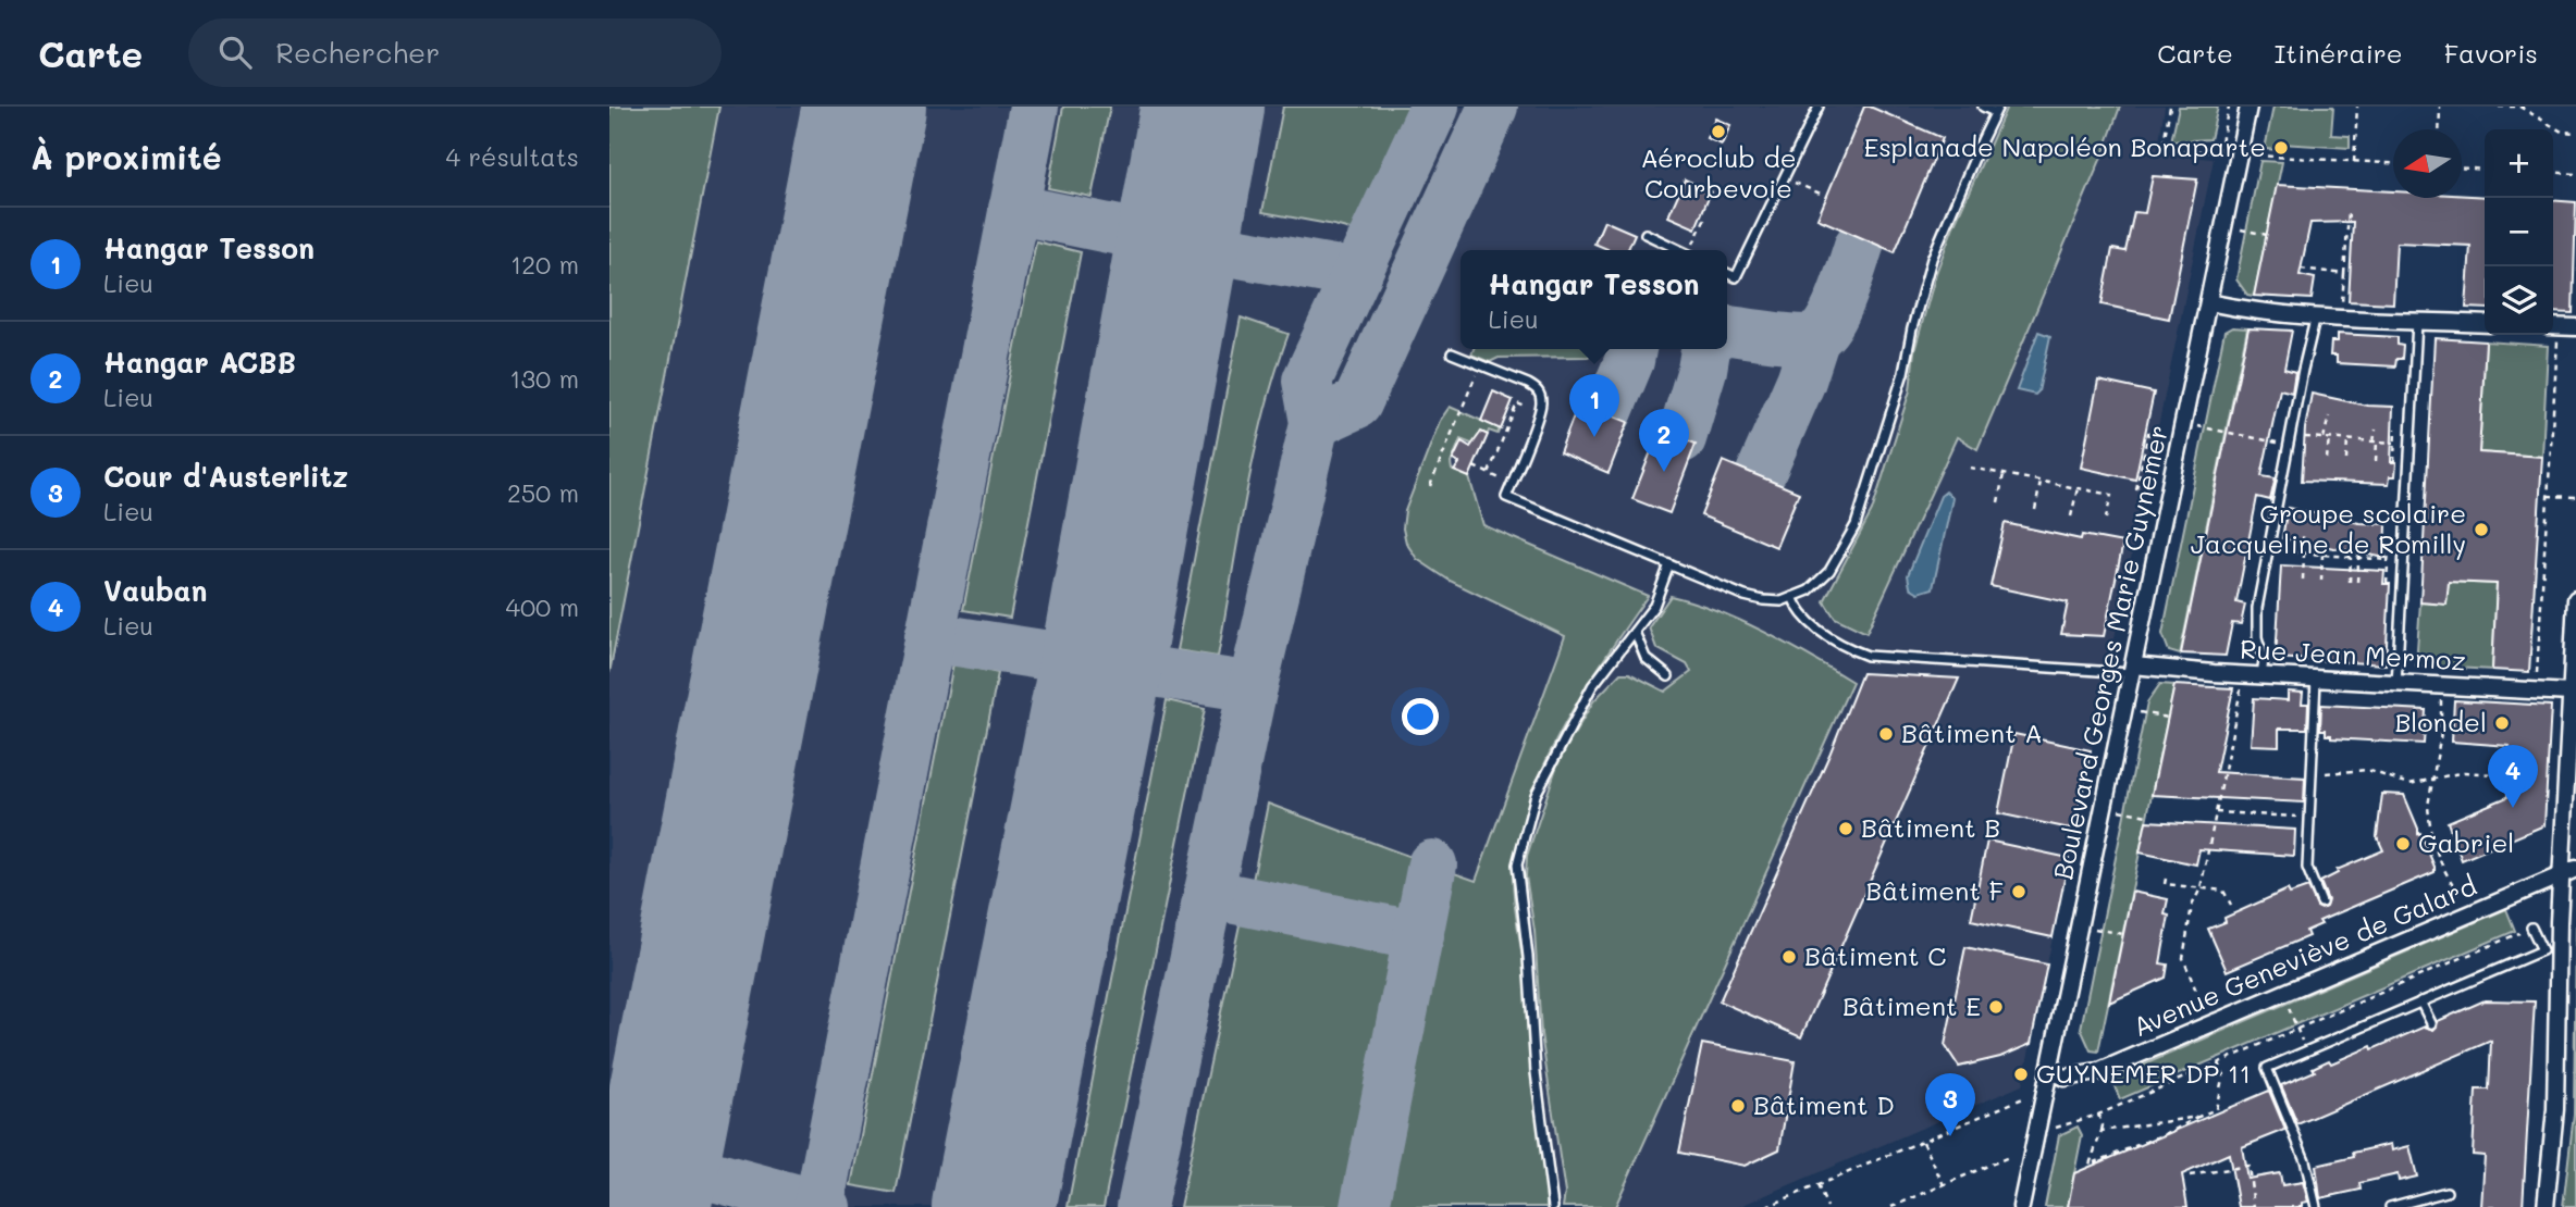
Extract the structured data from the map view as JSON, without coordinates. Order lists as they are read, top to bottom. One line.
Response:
{"streets":{"street":["Boulevard Georges Marie Guynemer","Rue Jean Mermoz","Avenue Geneviève de Galard"]},"crossings":[["Boulevard Georges Marie Guynemer","Rue Jean Mermoz"],["Boulevard Georges Marie Guynemer","Avenue Geneviève de Galard"]],"places":["Aéroclub de Courbevoie","Esplanade Napoléon Bonaparte","Groupe scolaire Jacqueline de Romilly","Blondel","Bâtiment A","Bâtiment B","Gabriel","Bâtiment F","Bâtiment C","Bâtiment E","GUYNEMER DP 11","Bâtiment D"],"north":"left","page":{"header":"Carte","search":"Rechercher","nav":["Carte","Itinéraire","Favoris"],"heading":["À proximité","4 résultats"],"map_buttons":["+","−"],"list":[{"mark":"1","name":"Hangar Tesson","note":"Lieu","value":"120 m"},{"mark":"2","name":"Hangar ACBB","note":"Lieu","value":"130 m"},{"mark":"3","name":"Cour d'Austerlitz","note":"Lieu","value":"250 m"},{"mark":"4","name":"Vauban","note":"Lieu","value":"400 m"}],"popup":["Hangar Tesson","Lieu"],"pins":["1","2","4","3"]}}
